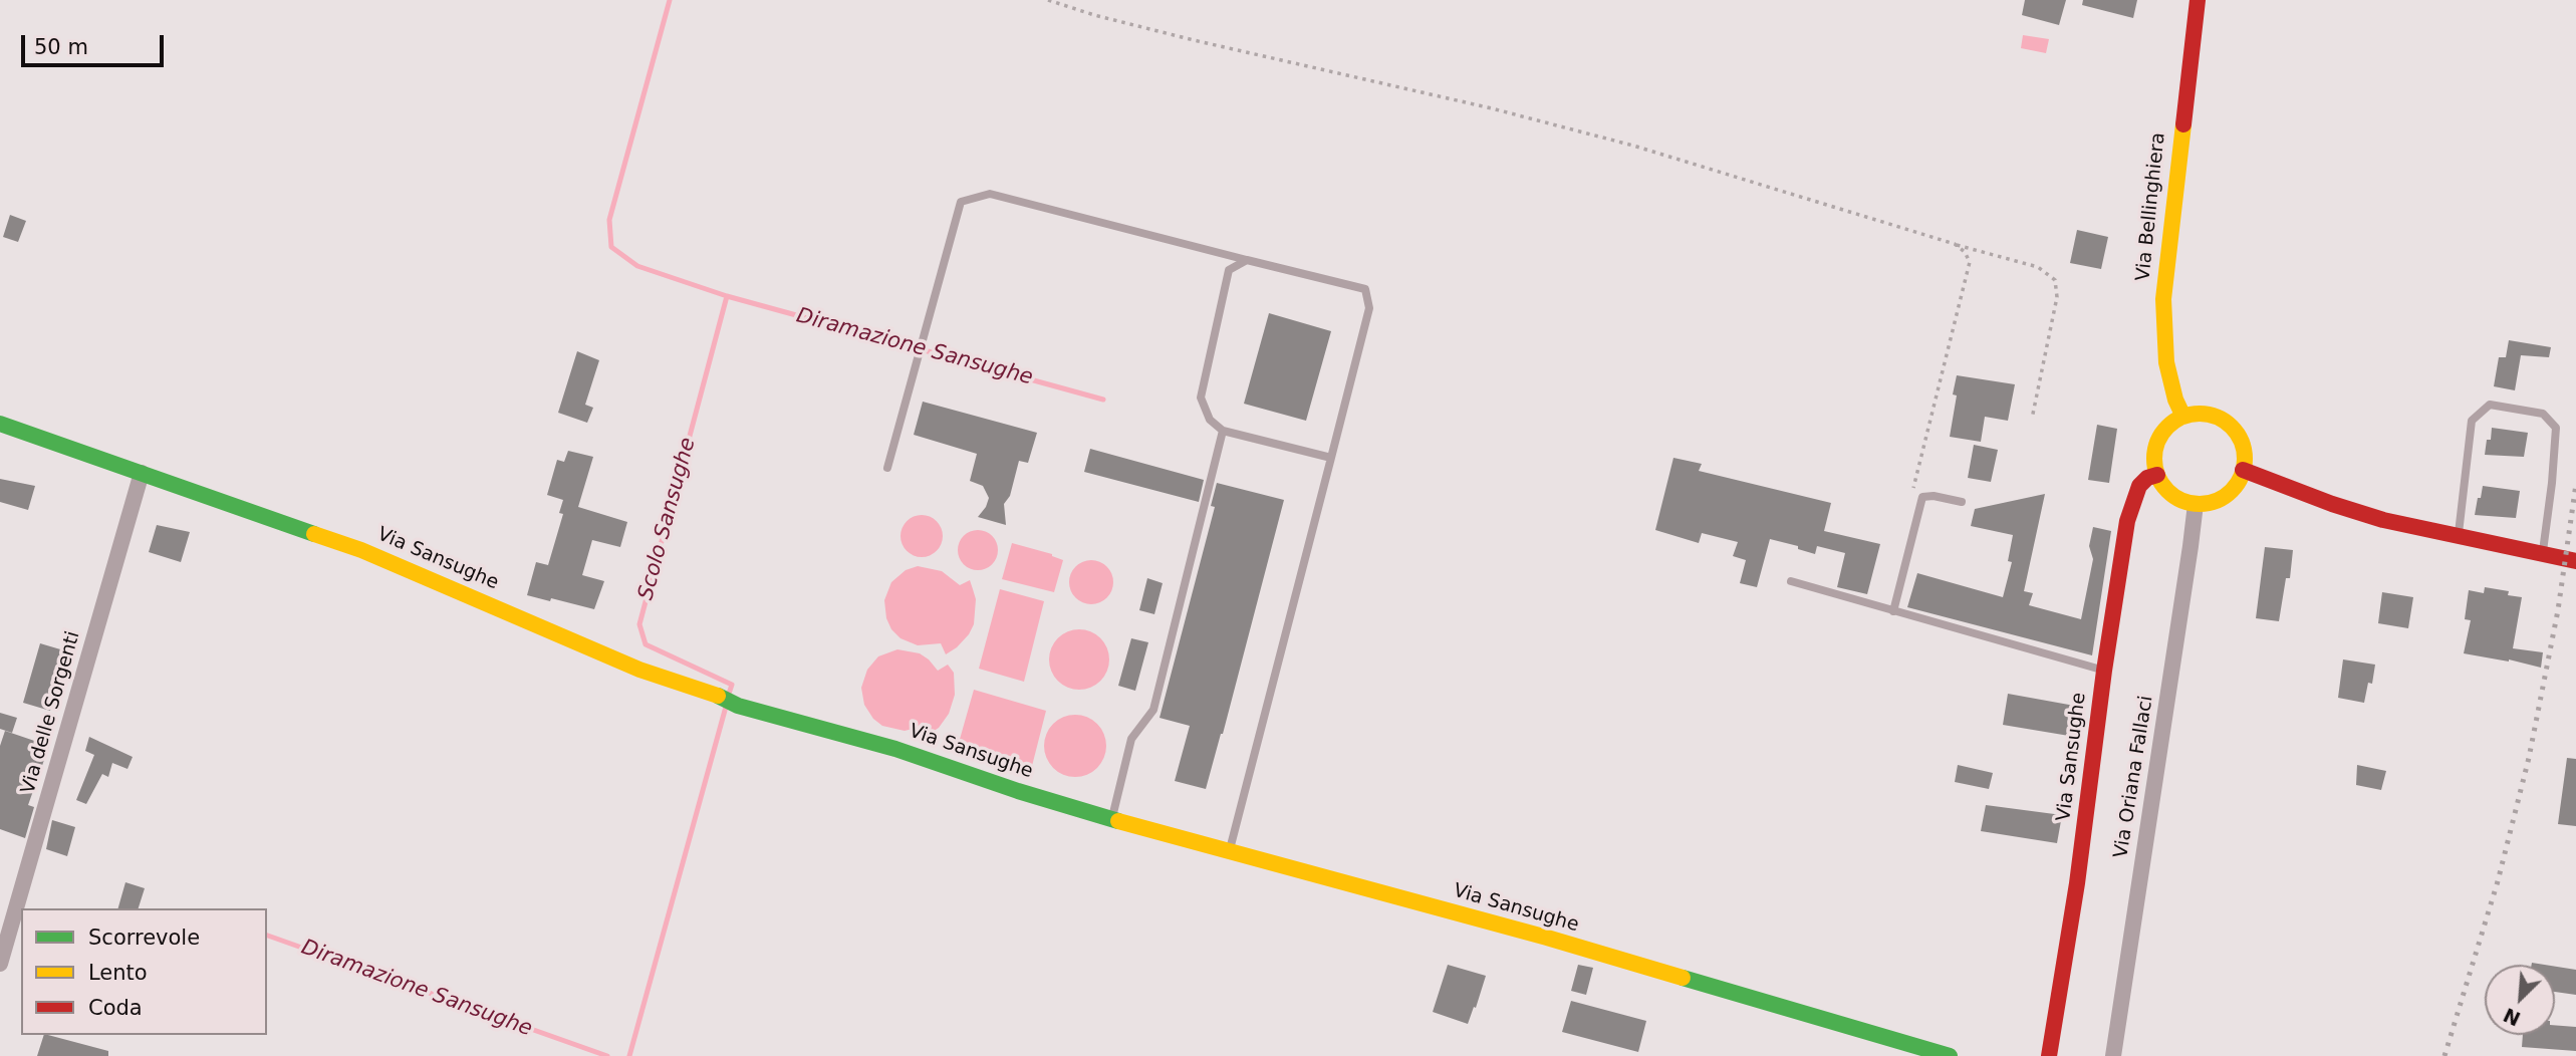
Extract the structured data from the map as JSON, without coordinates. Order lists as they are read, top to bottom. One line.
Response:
{"streets":{"street":["Via Bellinghiera","Via Sansughe","Via delle Sorgenti","Via Oriana Fallaci"]},"crossings":[["Via Bellinghiera","Via Sansughe"],["Via Bellinghiera","Via Oriana Fallaci"],["Via Sansughe","Via delle Sorgenti"],["Via Sansughe","Via Oriana Fallaci"]],"water":["Diramazione Sansughe","Scolo Sansughe"],"legend":["Scorrevole","Lento","Coda"],"scale_bar":"50 m","north":"bottom left"}
